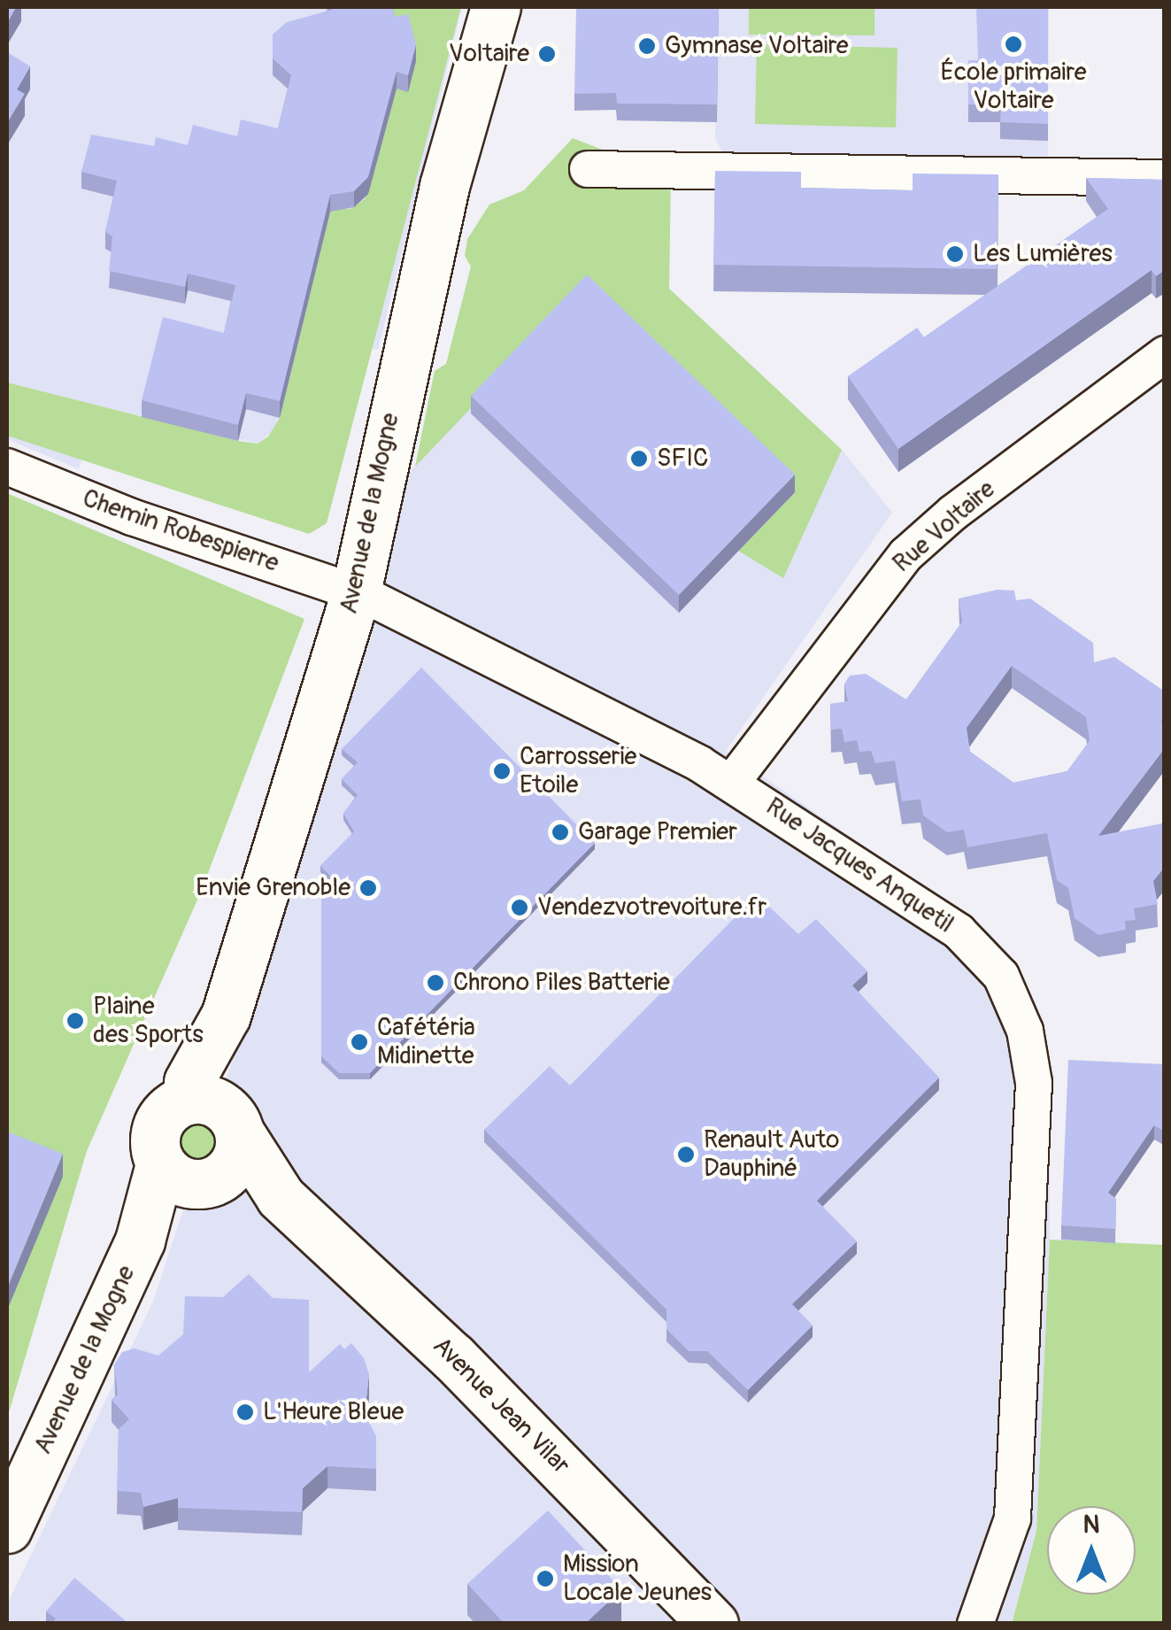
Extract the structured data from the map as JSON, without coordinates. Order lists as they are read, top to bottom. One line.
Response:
{"streets":{"main road":["Avenue de la Mogne","Avenue Jean Vilar"],"street":["Rue Voltaire","Chemin Robespierre","Rue Jacques Anquetil"]},"crossings":[["Avenue de la Mogne","Chemin Robespierre"],["Avenue de la Mogne","Rue Jacques Anquetil"],["Avenue de la Mogne","Avenue Jean Vilar"],["Rue Voltaire","Rue Jacques Anquetil"],["Chemin Robespierre","Rue Jacques Anquetil"]],"places":["École primaire Voltaire","Gymnase Voltaire","Voltaire","Les Lumières","SFIC","Carrosserie Etoile","Garage Premier","Envie Grenoble","Vendezvotrevoiture.fr","Chrono Piles Batterie","Plaine des Sports","Cafétéria Midinette","Renault Auto Dauphiné","L'Heure Bleue","Mission Locale Jeunes"],"north":"top"}
